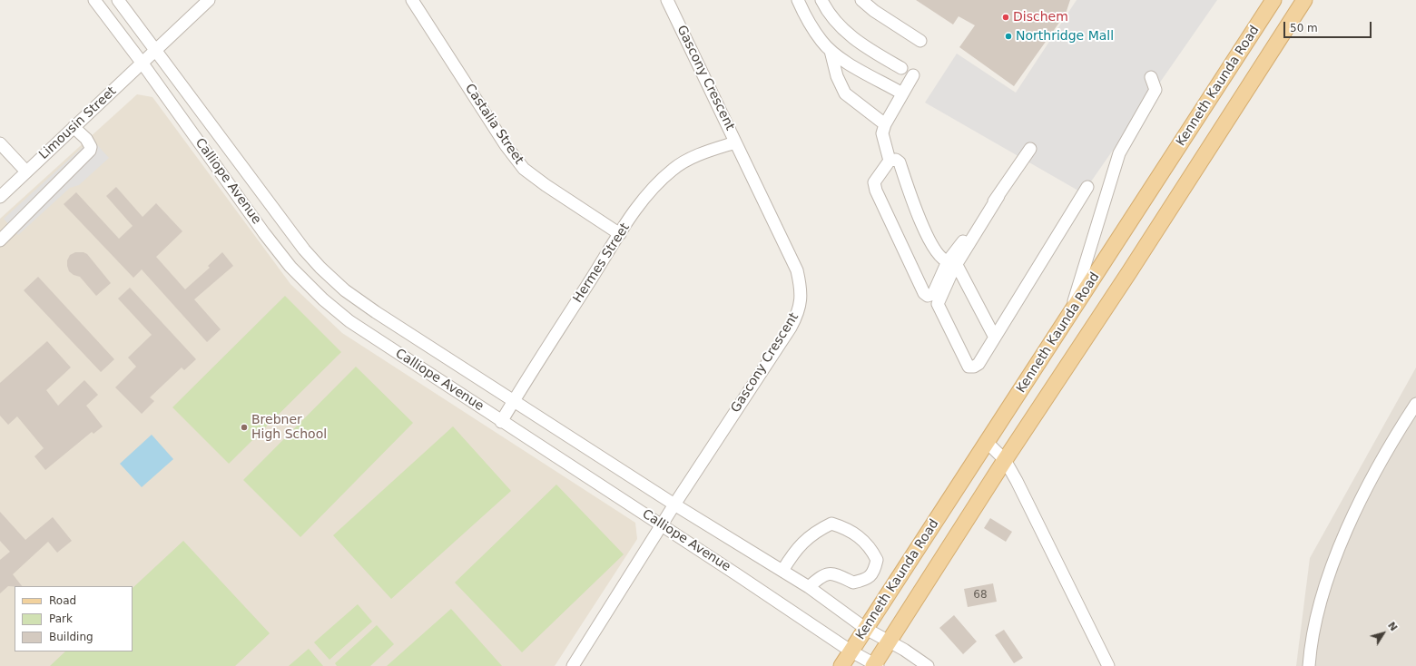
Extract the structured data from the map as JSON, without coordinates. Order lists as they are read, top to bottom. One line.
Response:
{"streets":{"main road":["Kenneth Kaunda Road"],"street":["Gascony Crescent","Limousin Street","Castalia Street","Calliope Avenue","Hermes Street"]},"crossings":[["Gascony Crescent","Calliope Avenue"],["Gascony Crescent","Hermes Street"],["Kenneth Kaunda Road","Calliope Avenue"],["Limousin Street","Calliope Avenue"],["Castalia Street","Hermes Street"],["Calliope Avenue","Hermes Street"]],"places":["Dischem","Northridge Mall","Brebner High School"],"house_numbers":["68"],"legend":["Road","Park","Building"],"scale_bar":"50 m","north":"top right"}
